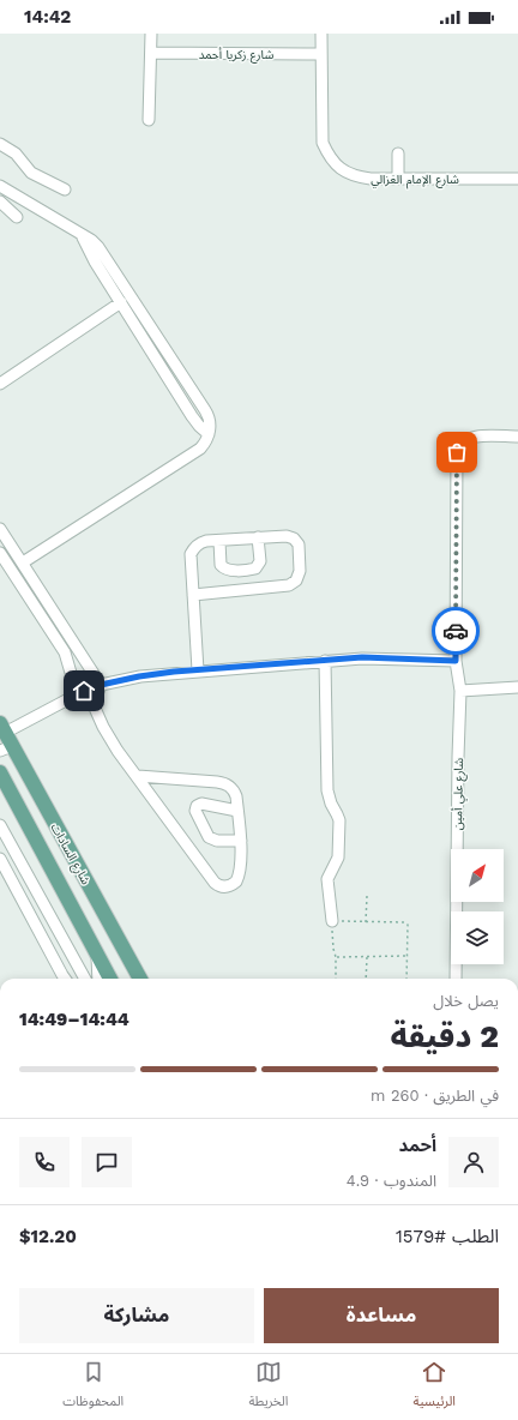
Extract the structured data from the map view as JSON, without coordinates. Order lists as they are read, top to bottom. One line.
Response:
{"streets":{"main road":["شارع السادات"],"street":["شارع زكريا أحمد","شارع الإمام الغزالي","شارع علي أمين"]},"crossings":[["شارع زكريا أحمد","شارع الإمام الغزالي"]],"north":"top right","page":{"status":"14:42","heading":["2 دقيقة","يصل خلال","14:44–14:49"],"panel":["أحمد","المندوب · 4.9","الطلب #1579","$12.20"],"bar":"في الطريق · 260 m","buttons":["مساعدة","مشاركة"],"tabs":["الرئيسية","الخريطة","المحفوظات"]}}
